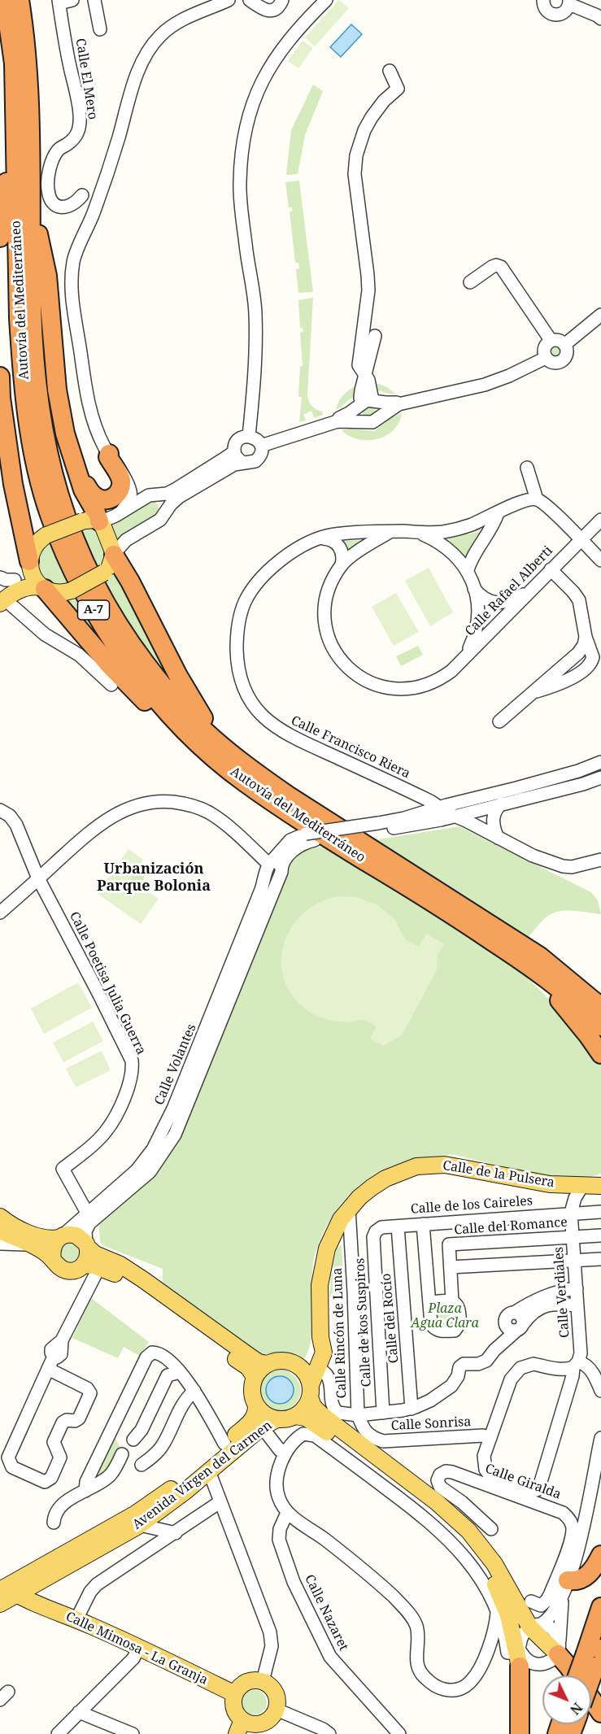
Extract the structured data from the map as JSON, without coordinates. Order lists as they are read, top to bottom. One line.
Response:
{"streets":{"highway":["Autovía del Mediterráneo","A-7"],"main road":["Calle de la Pulsera","Avenida Virgen del Carmen","Calle Mimosa - La Granja"],"street":["Calle El Mero","Calle Rafael Alberti","Calle Francisco Riera","Calle Poetisa Julia Guerra","Calle Volantes","Calle de los Caireles","Calle del Romance","Calle Verdiales","Calle del Rocío","Calle de kos Suspiros","Calle Rincón de Luna","Calle Sonrisa","Calle Giralda","Calle Nazaret"]},"crossings":[["Autovía del Mediterráneo","A-7"],["Calle Rafael Alberti","Calle Francisco Riera"],["Calle Poetisa Julia Guerra","Calle Volantes"],["Calle de la Pulsera","Calle Verdiales"],["Calle de la Pulsera","Calle Rincón de Luna"],["Calle de la Pulsera","Avenida Virgen del Carmen"],["Calle de los Caireles","Calle Verdiales"],["Calle de los Caireles","Calle del Rocío"],["Calle de los Caireles","Calle de kos Suspiros"],["Calle del Romance","Calle Verdiales"],["Calle Rincón de Luna","Calle Sonrisa"],["Avenida Virgen del Carmen","Calle Mimosa - La Granja"]],"districts":["Urbanización Parque Bolonia"],"parks":["Plaza Agua Clara"],"north":"bottom right"}
